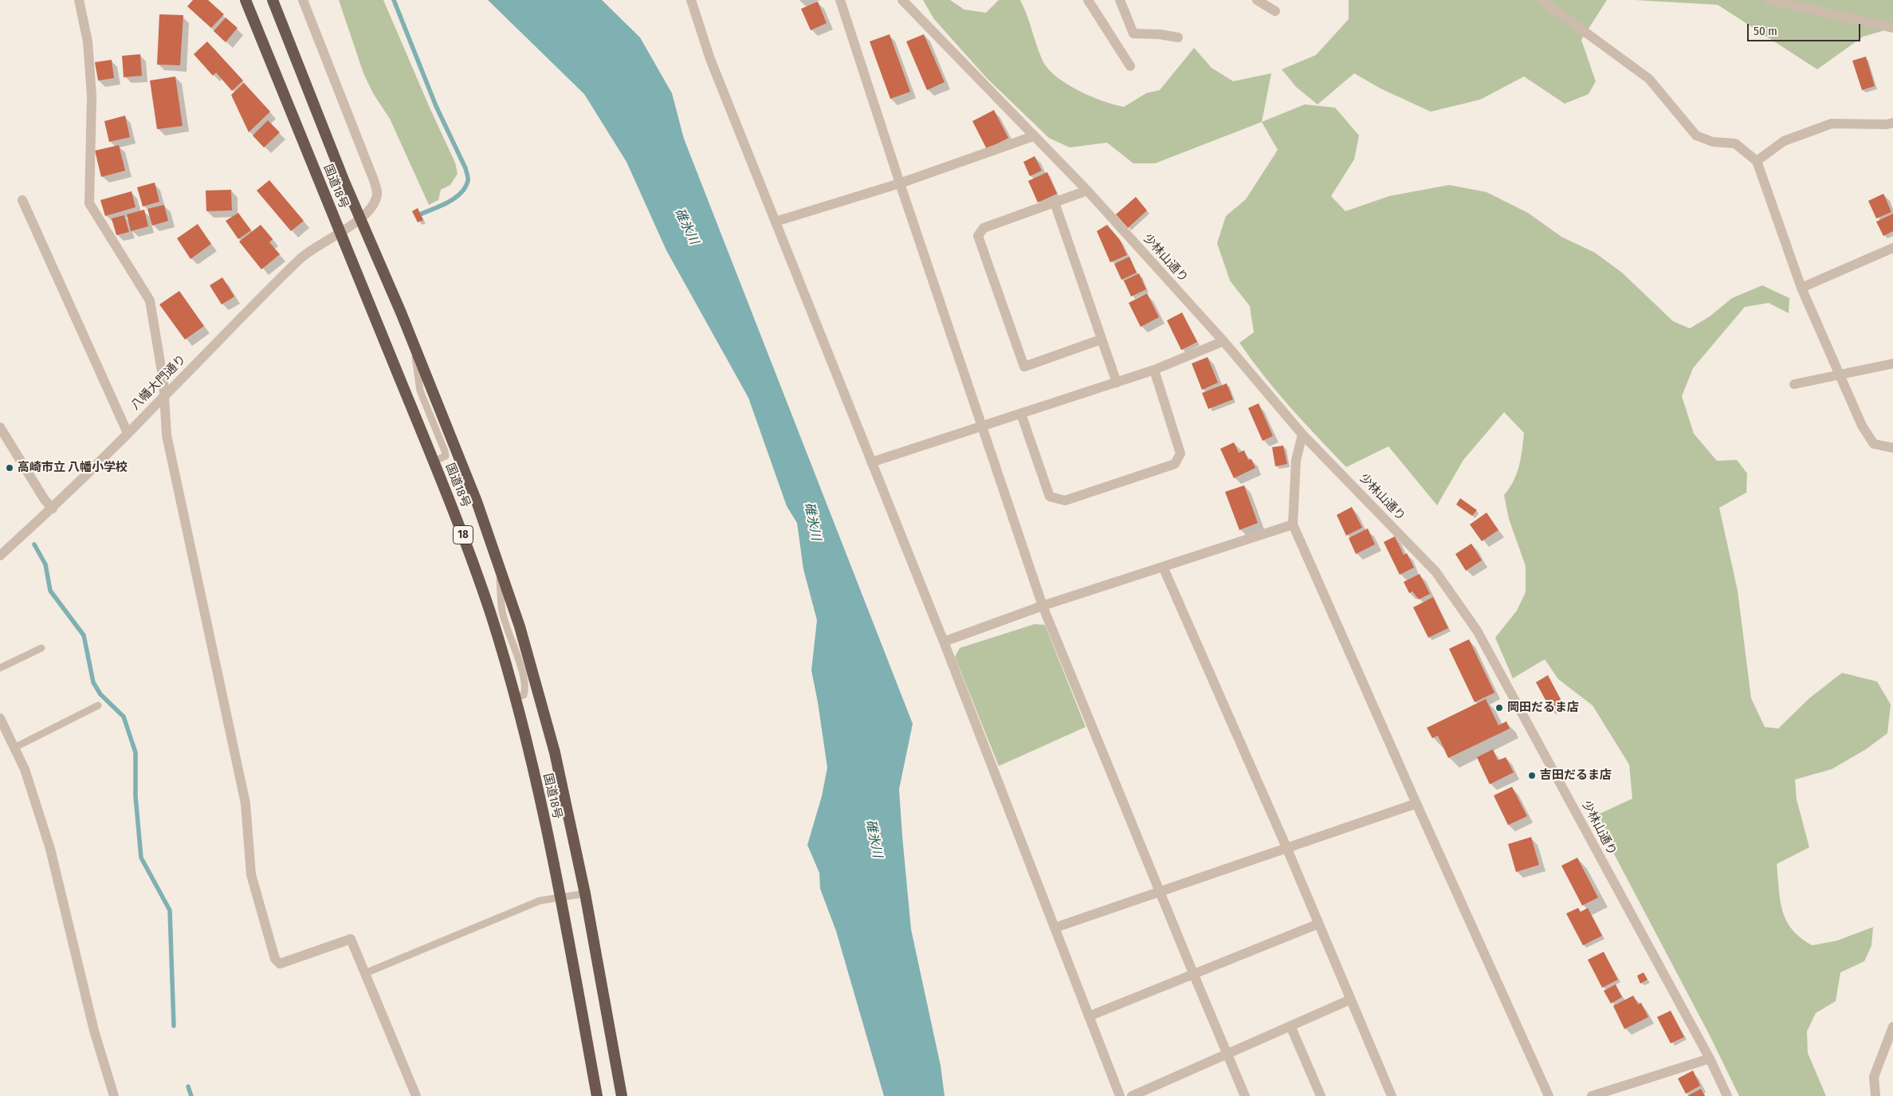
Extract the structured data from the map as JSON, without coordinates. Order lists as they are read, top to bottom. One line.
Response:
{"streets":{"highway":["国道18号","18"],"street":["少林山通り","八幡大門通り"]},"crossings":[["国道18号","八幡大門通り"]],"water":["碓氷川"],"places":["高崎市立 八幡小学校","岡田だるま店","吉田だるま店"],"scale_bar":"50 m"}
